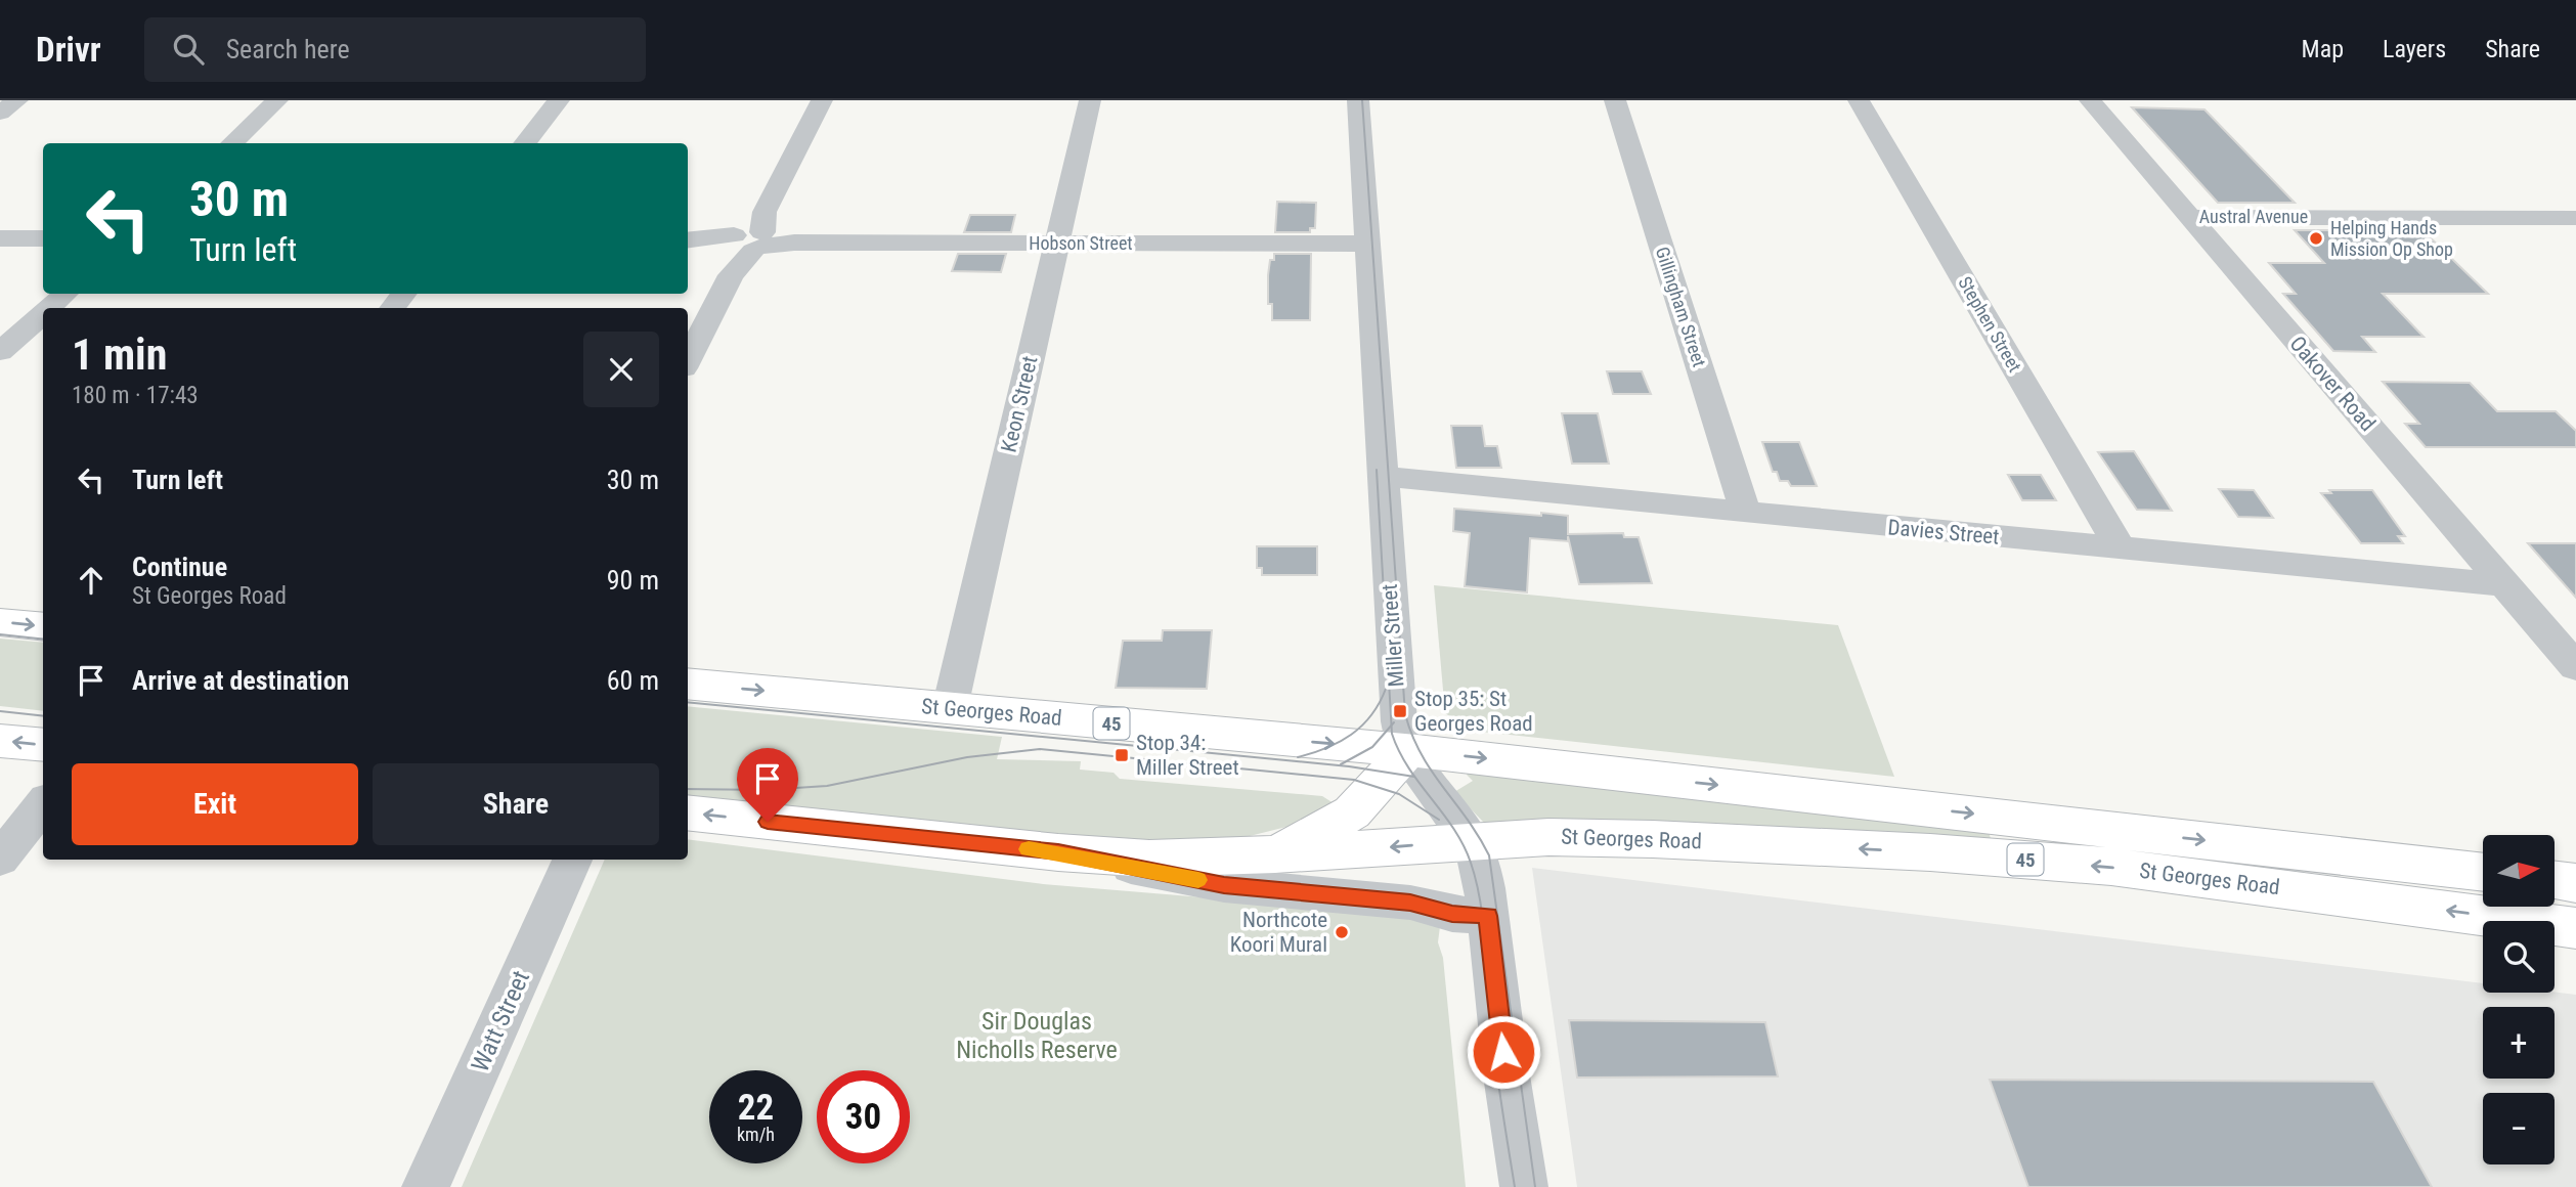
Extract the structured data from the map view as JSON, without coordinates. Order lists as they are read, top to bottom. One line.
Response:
{"streets":{"highway":["St Georges Road","45"],"street":["Austral Avenue","Hobson Street","Gillingham Street","Stephen Street","Oakover Road","Keon Street","Davies Street","Miller Street","Watt Street"]},"crossings":[["Austral Avenue","Oakover Road"],["Hobson Street","Keon Street"],["Hobson Street","Miller Street"],["Gillingham Street","Davies Street"],["Stephen Street","Davies Street"],["Oakover Road","Davies Street"],["Keon Street","St Georges Road"],["Davies Street","Miller Street"],["Miller Street","St Georges Road"]],"parks":["Sir Douglas Nicholls Reserve"],"places":{"other":["Helping Hands Mission Op Shop","Northcote Koori Mural"],"transit":["Stop 35: St Georges Road","Stop 34: Miller Street"]},"north":"right","page":{"header":"Drivr","search":"Search here","nav":["Map","Layers","Share"],"turn":["30 m","Turn left"],"heading":["1 min","180 m · 17:43"],"list":[{"name":"Turn left","value":"30 m"},{"name":"Continue","note":"St Georges Road","value":"90 m"},{"name":"Arrive at destination","value":"60 m"}],"buttons":["Exit","Share"],"map_buttons":["+","−"],"speed":"22 km/h","limit":"30"}}
